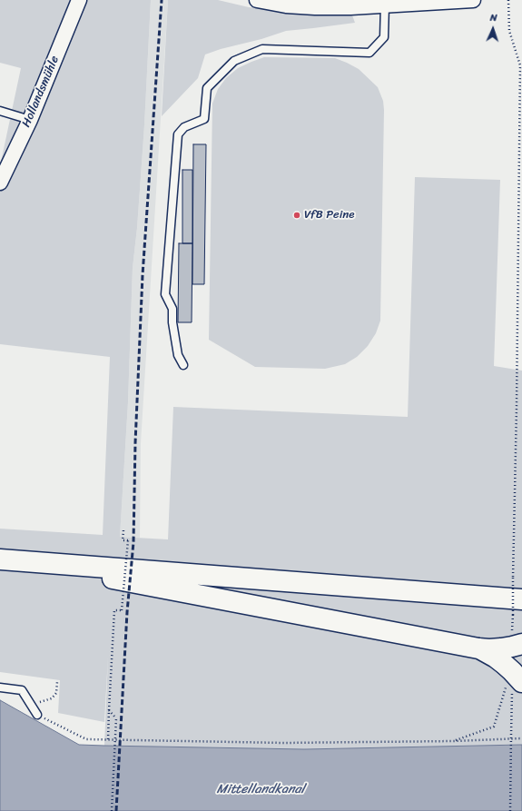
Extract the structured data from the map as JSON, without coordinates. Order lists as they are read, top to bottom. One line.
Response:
{"streets":{"street":["Hollandsmühle"]},"water":["Mittellandkanal"],"places":["VfB Peine"],"north":"top"}
